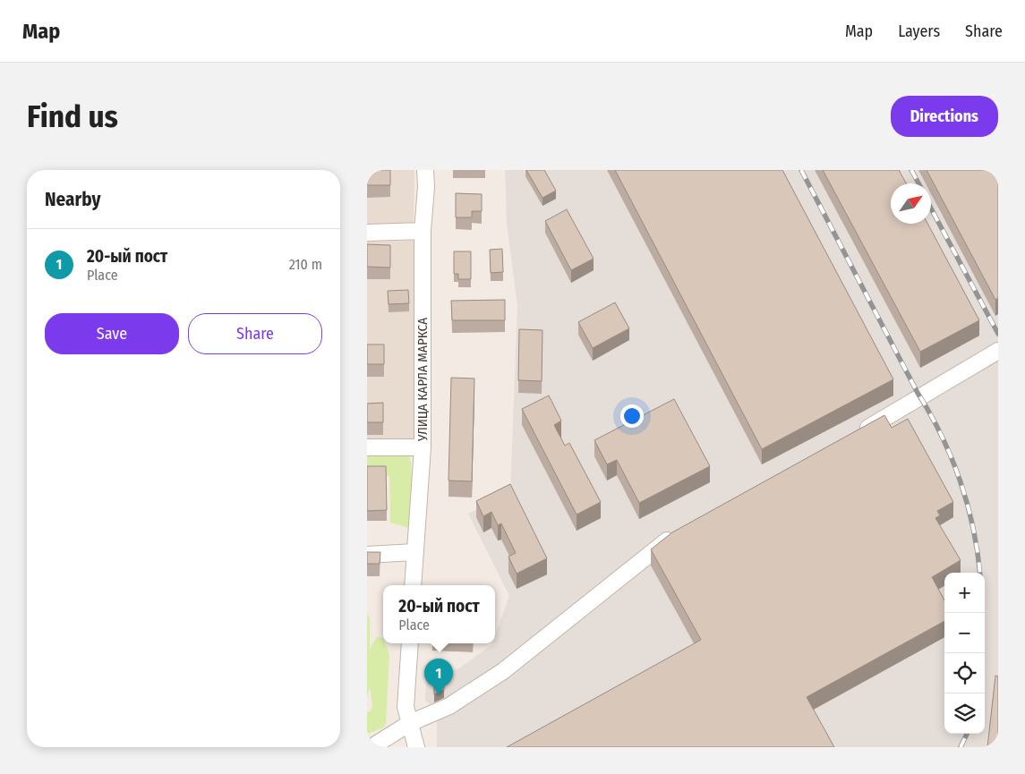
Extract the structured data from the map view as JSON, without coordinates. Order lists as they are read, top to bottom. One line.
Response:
{"streets":{"street":["УЛИЦА КАРЛА МАРКСА"]},"north":"top right","page":{"header":"Map","nav":["Map","Layers","Share"],"buttons":["Directions",["Save","Share"]],"title":"Find us","heading":"Nearby","list":[{"mark":"1","name":"20-ый пост","note":"Place","value":"210 m"}],"map_buttons":["+","−"],"popup":["20-ый пост","Place"],"pins":"1"}}
